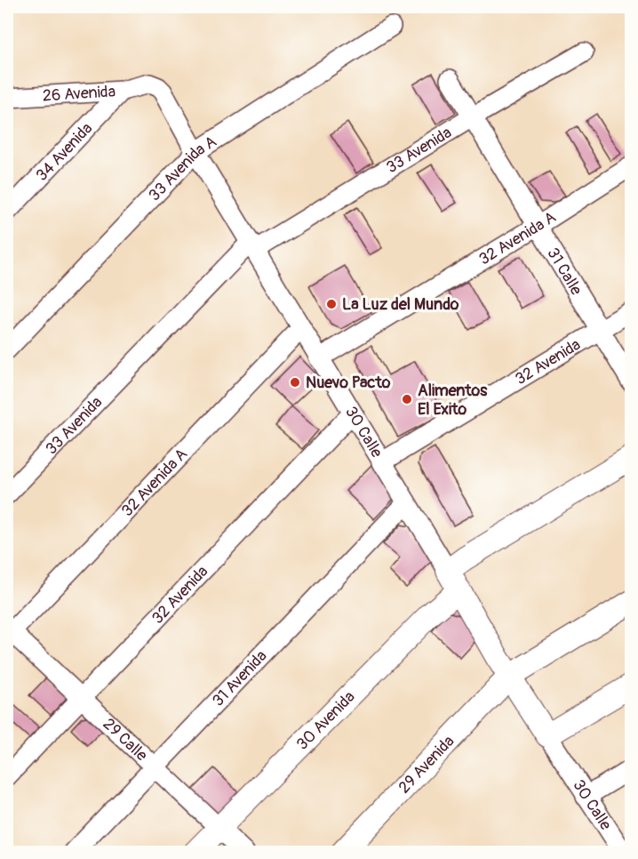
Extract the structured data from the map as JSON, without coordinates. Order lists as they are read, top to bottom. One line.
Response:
{"streets":{"street":["26 Avenida","33 Avenida","34 Avenida","33 Avenida A","32 Avenida A","31 Calle","32 Avenida","30 Calle","31 Avenida","30 Avenida","29 Calle","29 Avenida"]},"crossings":[["26 Avenida","34 Avenida"],["26 Avenida","30 Calle"],["33 Avenida","31 Calle"],["33 Avenida","30 Calle"],["33 Avenida A","30 Calle"],["32 Avenida A","31 Calle"],["32 Avenida A","30 Calle"],["32 Avenida A","29 Calle"],["31 Calle","32 Avenida"],["32 Avenida","30 Calle"],["32 Avenida","29 Calle"],["30 Calle","31 Avenida"],["30 Calle","30 Avenida"],["30 Calle","29 Avenida"],["31 Avenida","29 Calle"],["30 Avenida","29 Calle"]],"places":["La Luz del Mundo","Nuevo Pacto","Alimentos El Exito"]}
